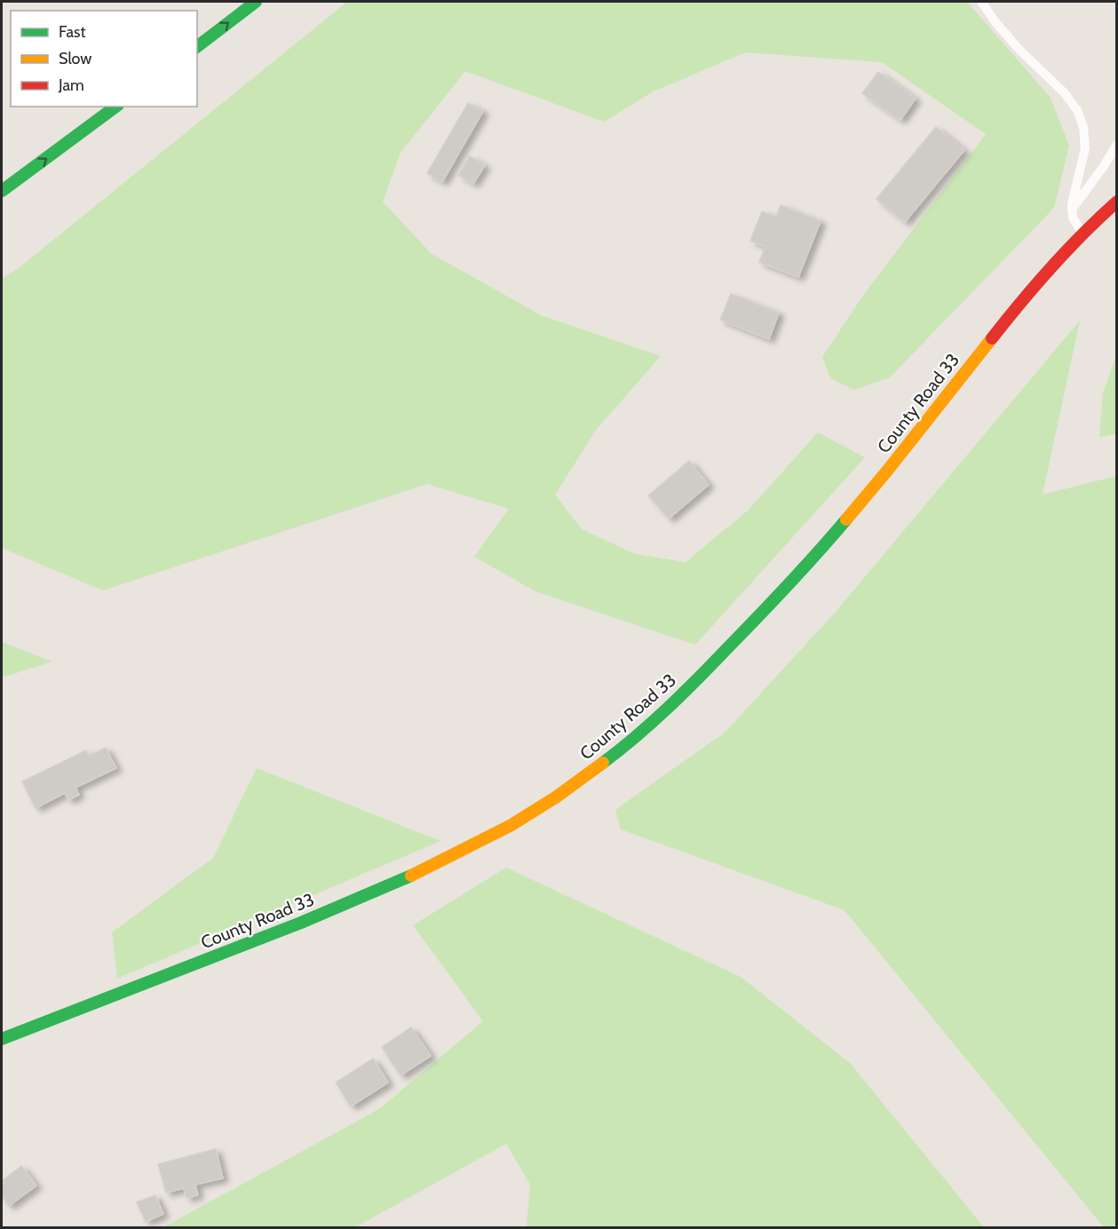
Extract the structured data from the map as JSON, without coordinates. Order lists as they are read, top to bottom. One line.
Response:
{"streets":{"main road":["County Road 33"]},"legend":["Fast","Slow","Jam"]}
